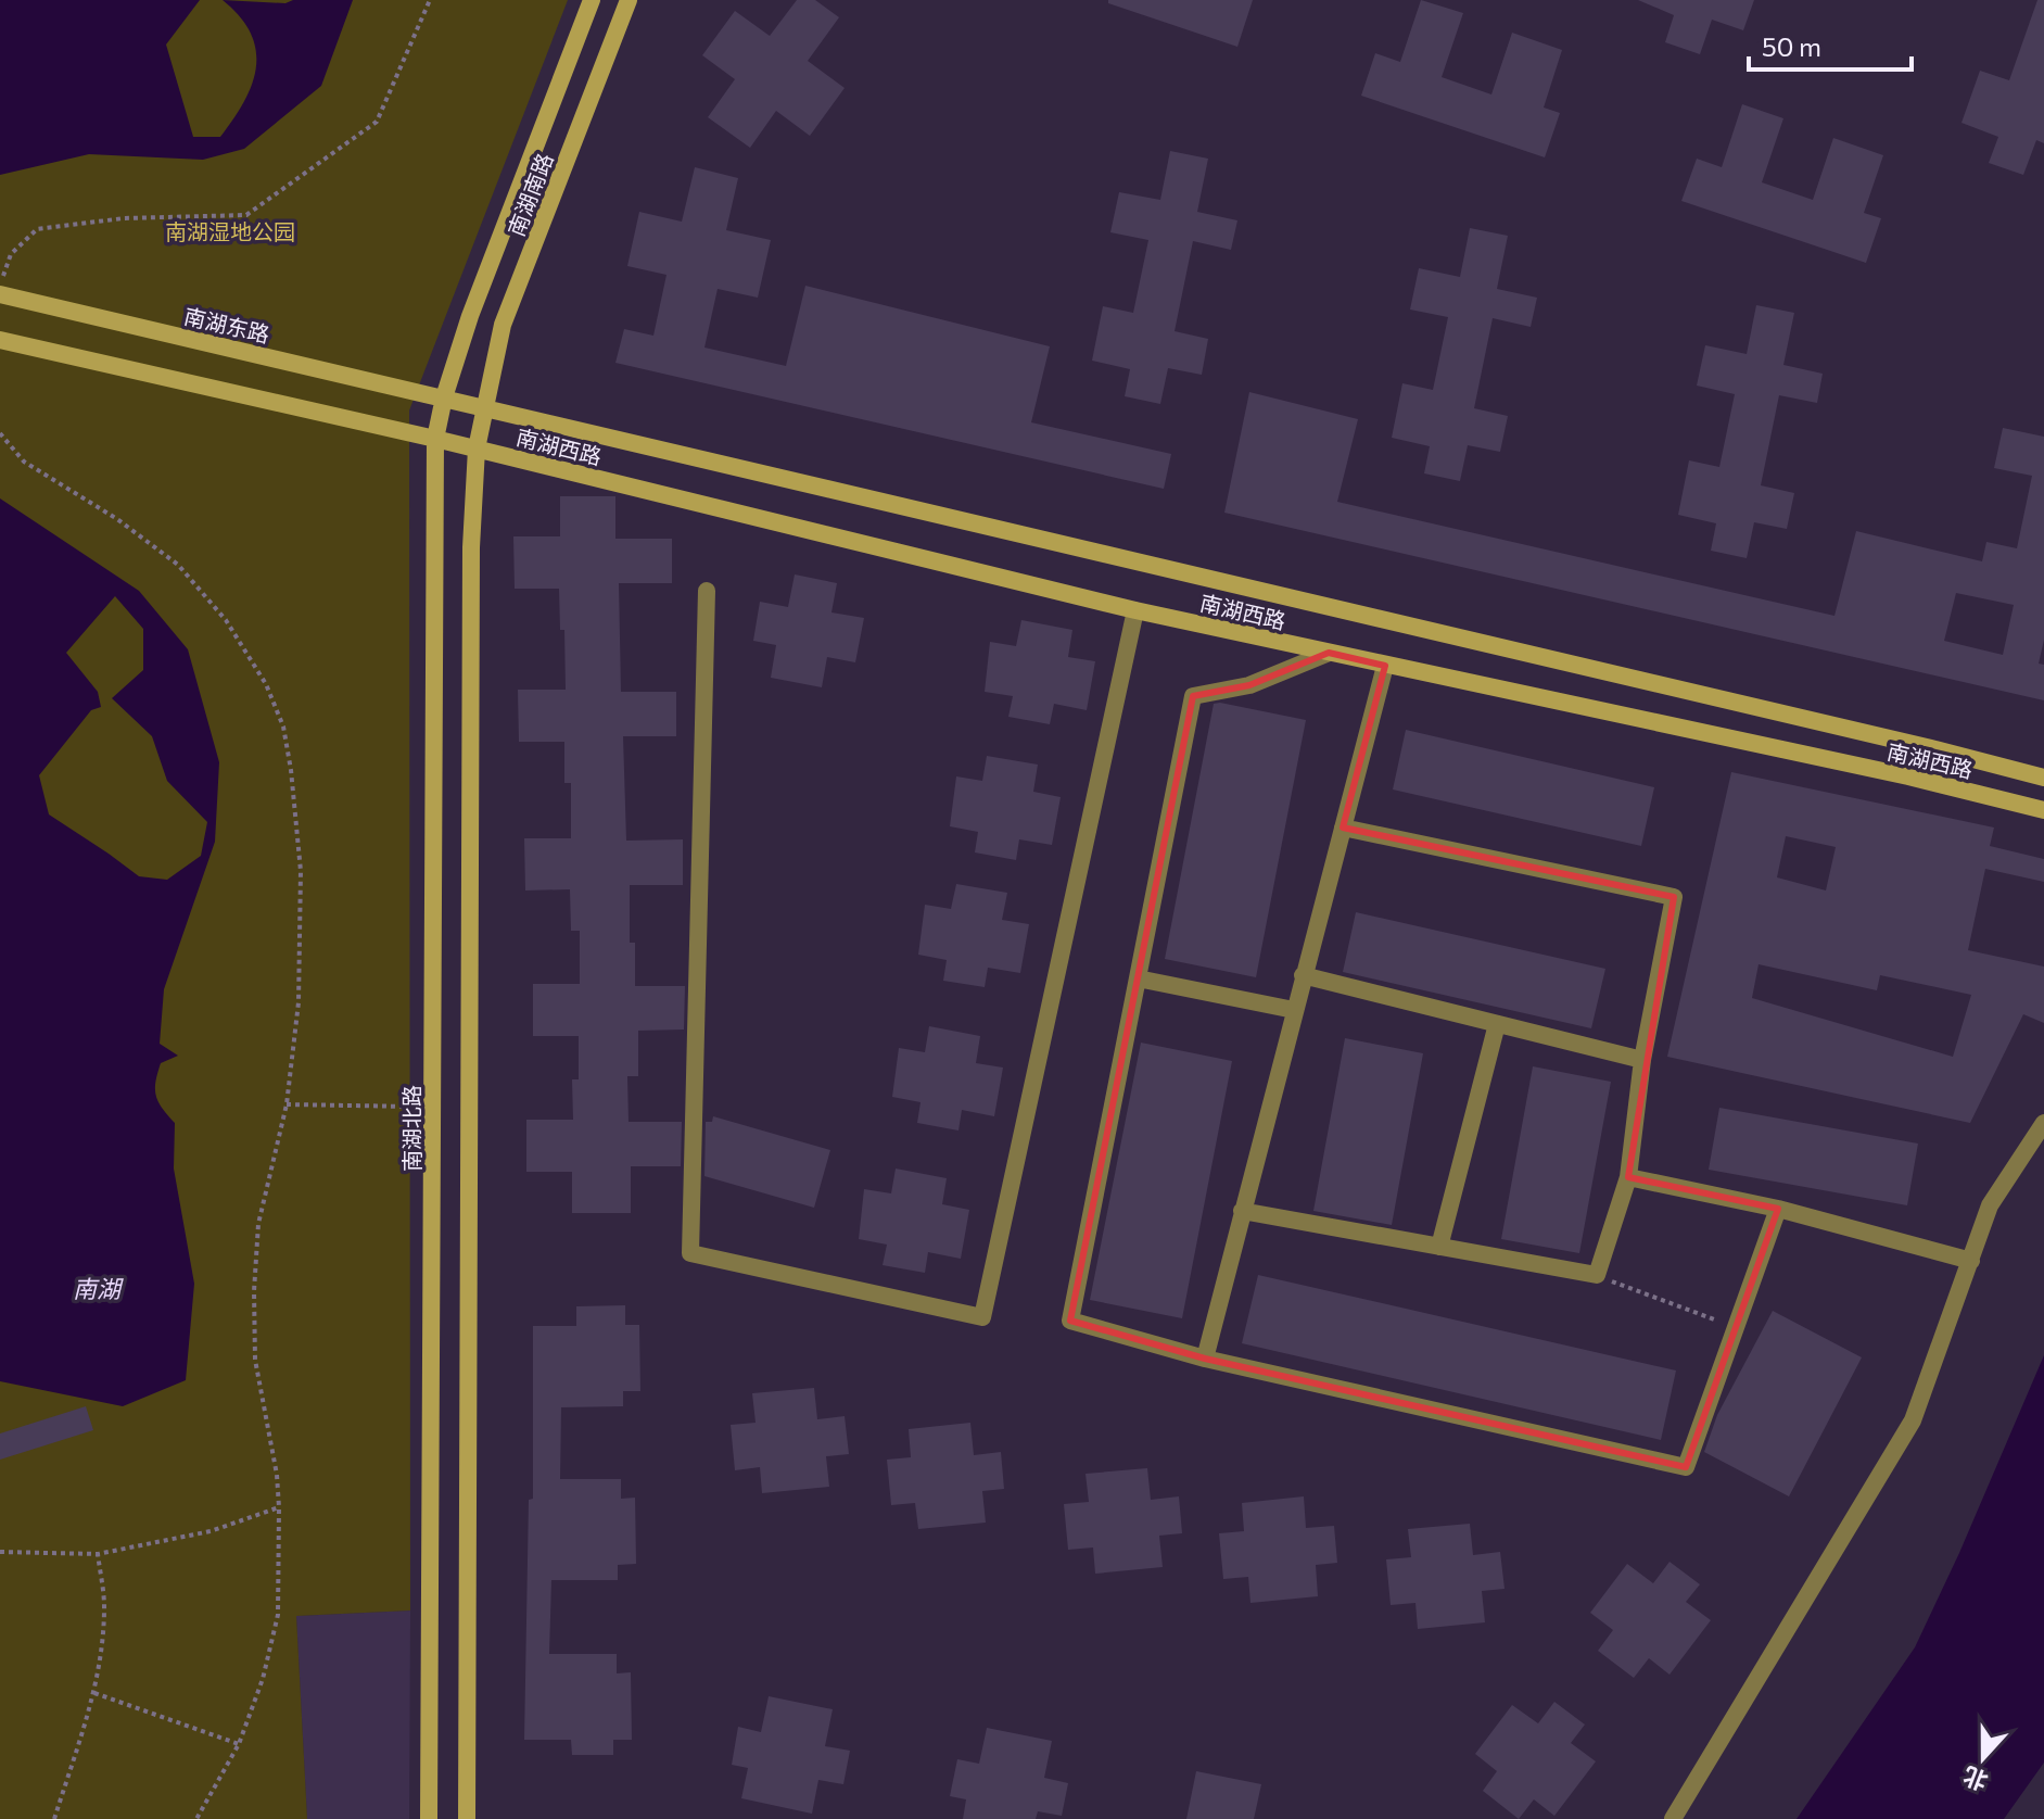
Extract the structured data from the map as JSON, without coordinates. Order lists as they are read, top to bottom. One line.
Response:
{"streets":{"main road":["南湖南路","南湖东路","南湖西路","南湖北路"]},"crossings":[["南湖南路","南湖东路"],["南湖南路","南湖西路"],["南湖南路","南湖北路"],["南湖东路","南湖西路"],["南湖西路","南湖北路"]],"water":["南湖"],"parks":["南湖湿地公园"],"scale_bar":"50 m","north":"bottom"}
